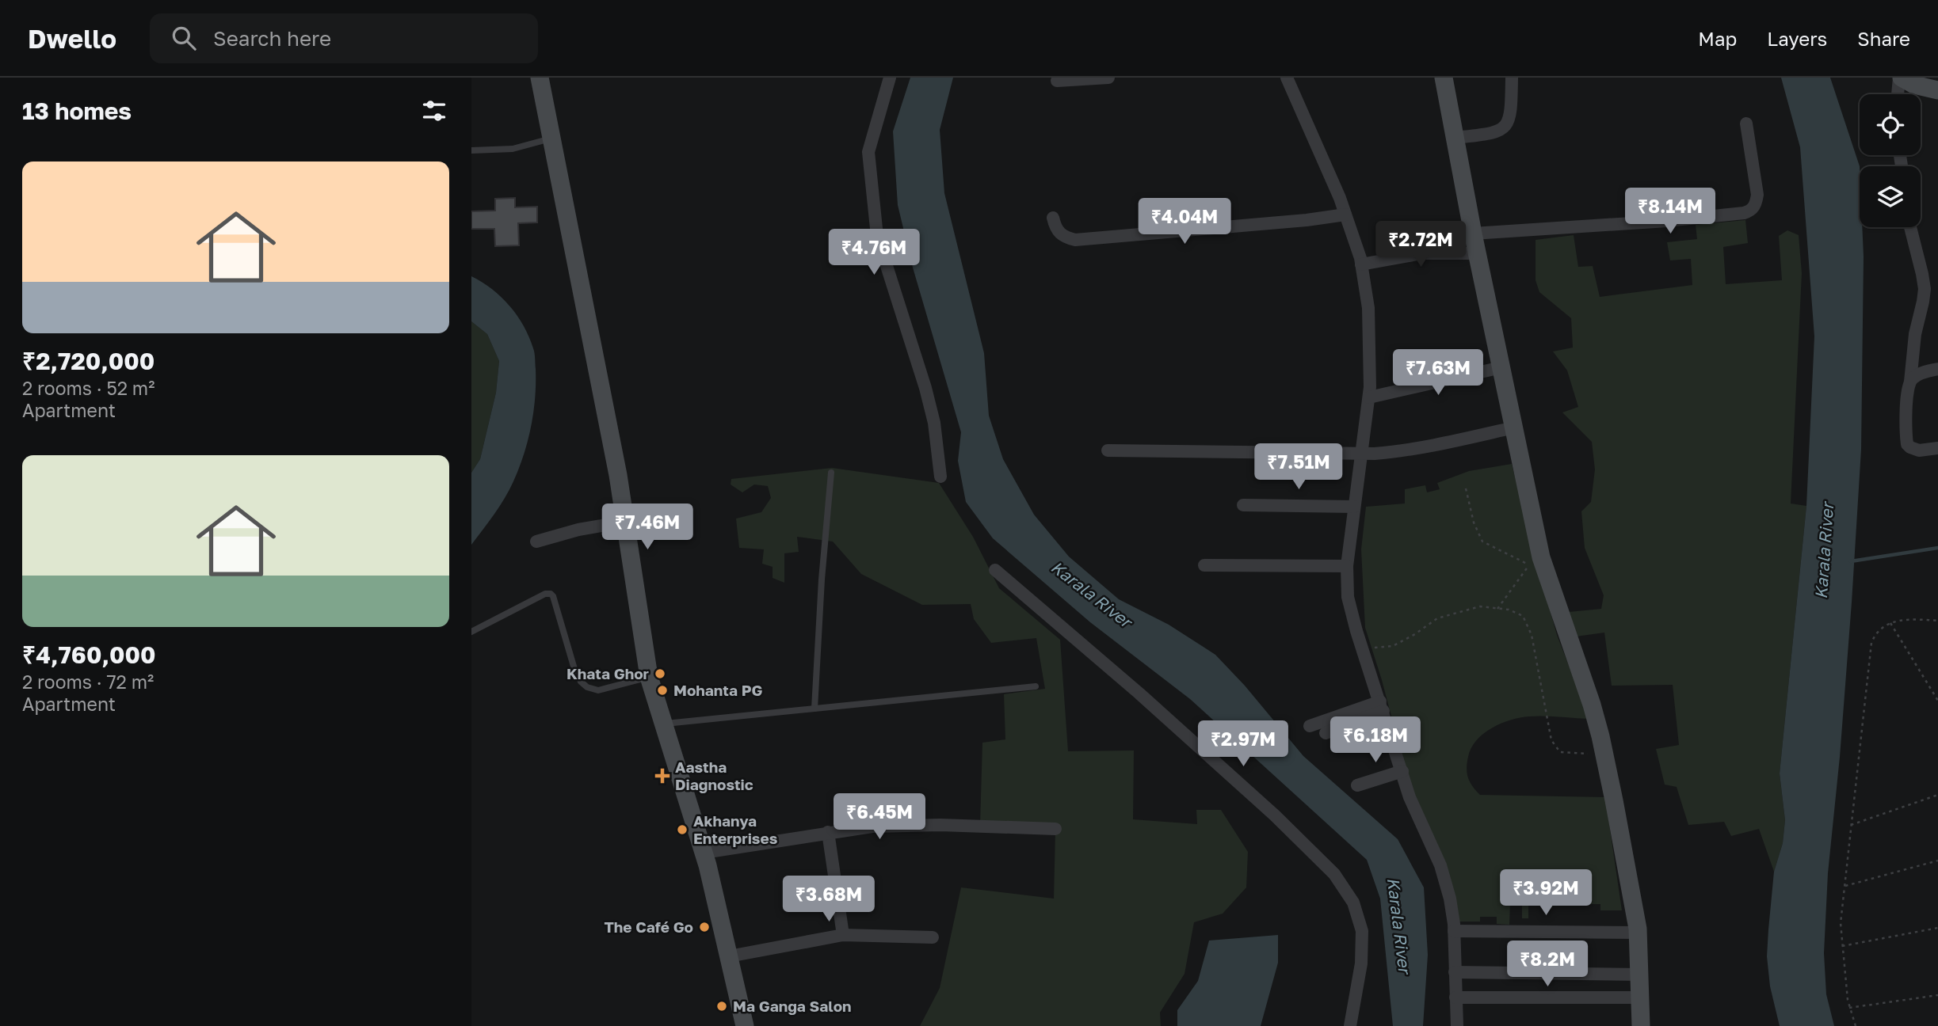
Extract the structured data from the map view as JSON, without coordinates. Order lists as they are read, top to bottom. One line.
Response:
{"water":["Karala River"],"places":{"other":["Khata Ghor","Mohanta PG","Akhanya Enterprises","The Café Go","Ma Ganga Salon"],"health":["Aastha Diagnostic"]},"page":{"header":"Dwello","search":"Search here","nav":["Map","Layers","Share"],"heading":"13 homes","list":[{"name":"₹2,720,000","note":"2 rooms · 52 m² · Apartment"},{"name":"₹4,760,000","note":"2 rooms · 72 m² · Apartment"}],"price":["₹8.14M","₹4.04M","₹2.72M","₹4.76M","₹7.63M","₹7.51M","₹7.46M","₹6.18M","₹2.97M","₹6.45M","₹3.92M","₹3.68M","₹8.2M"]}}
